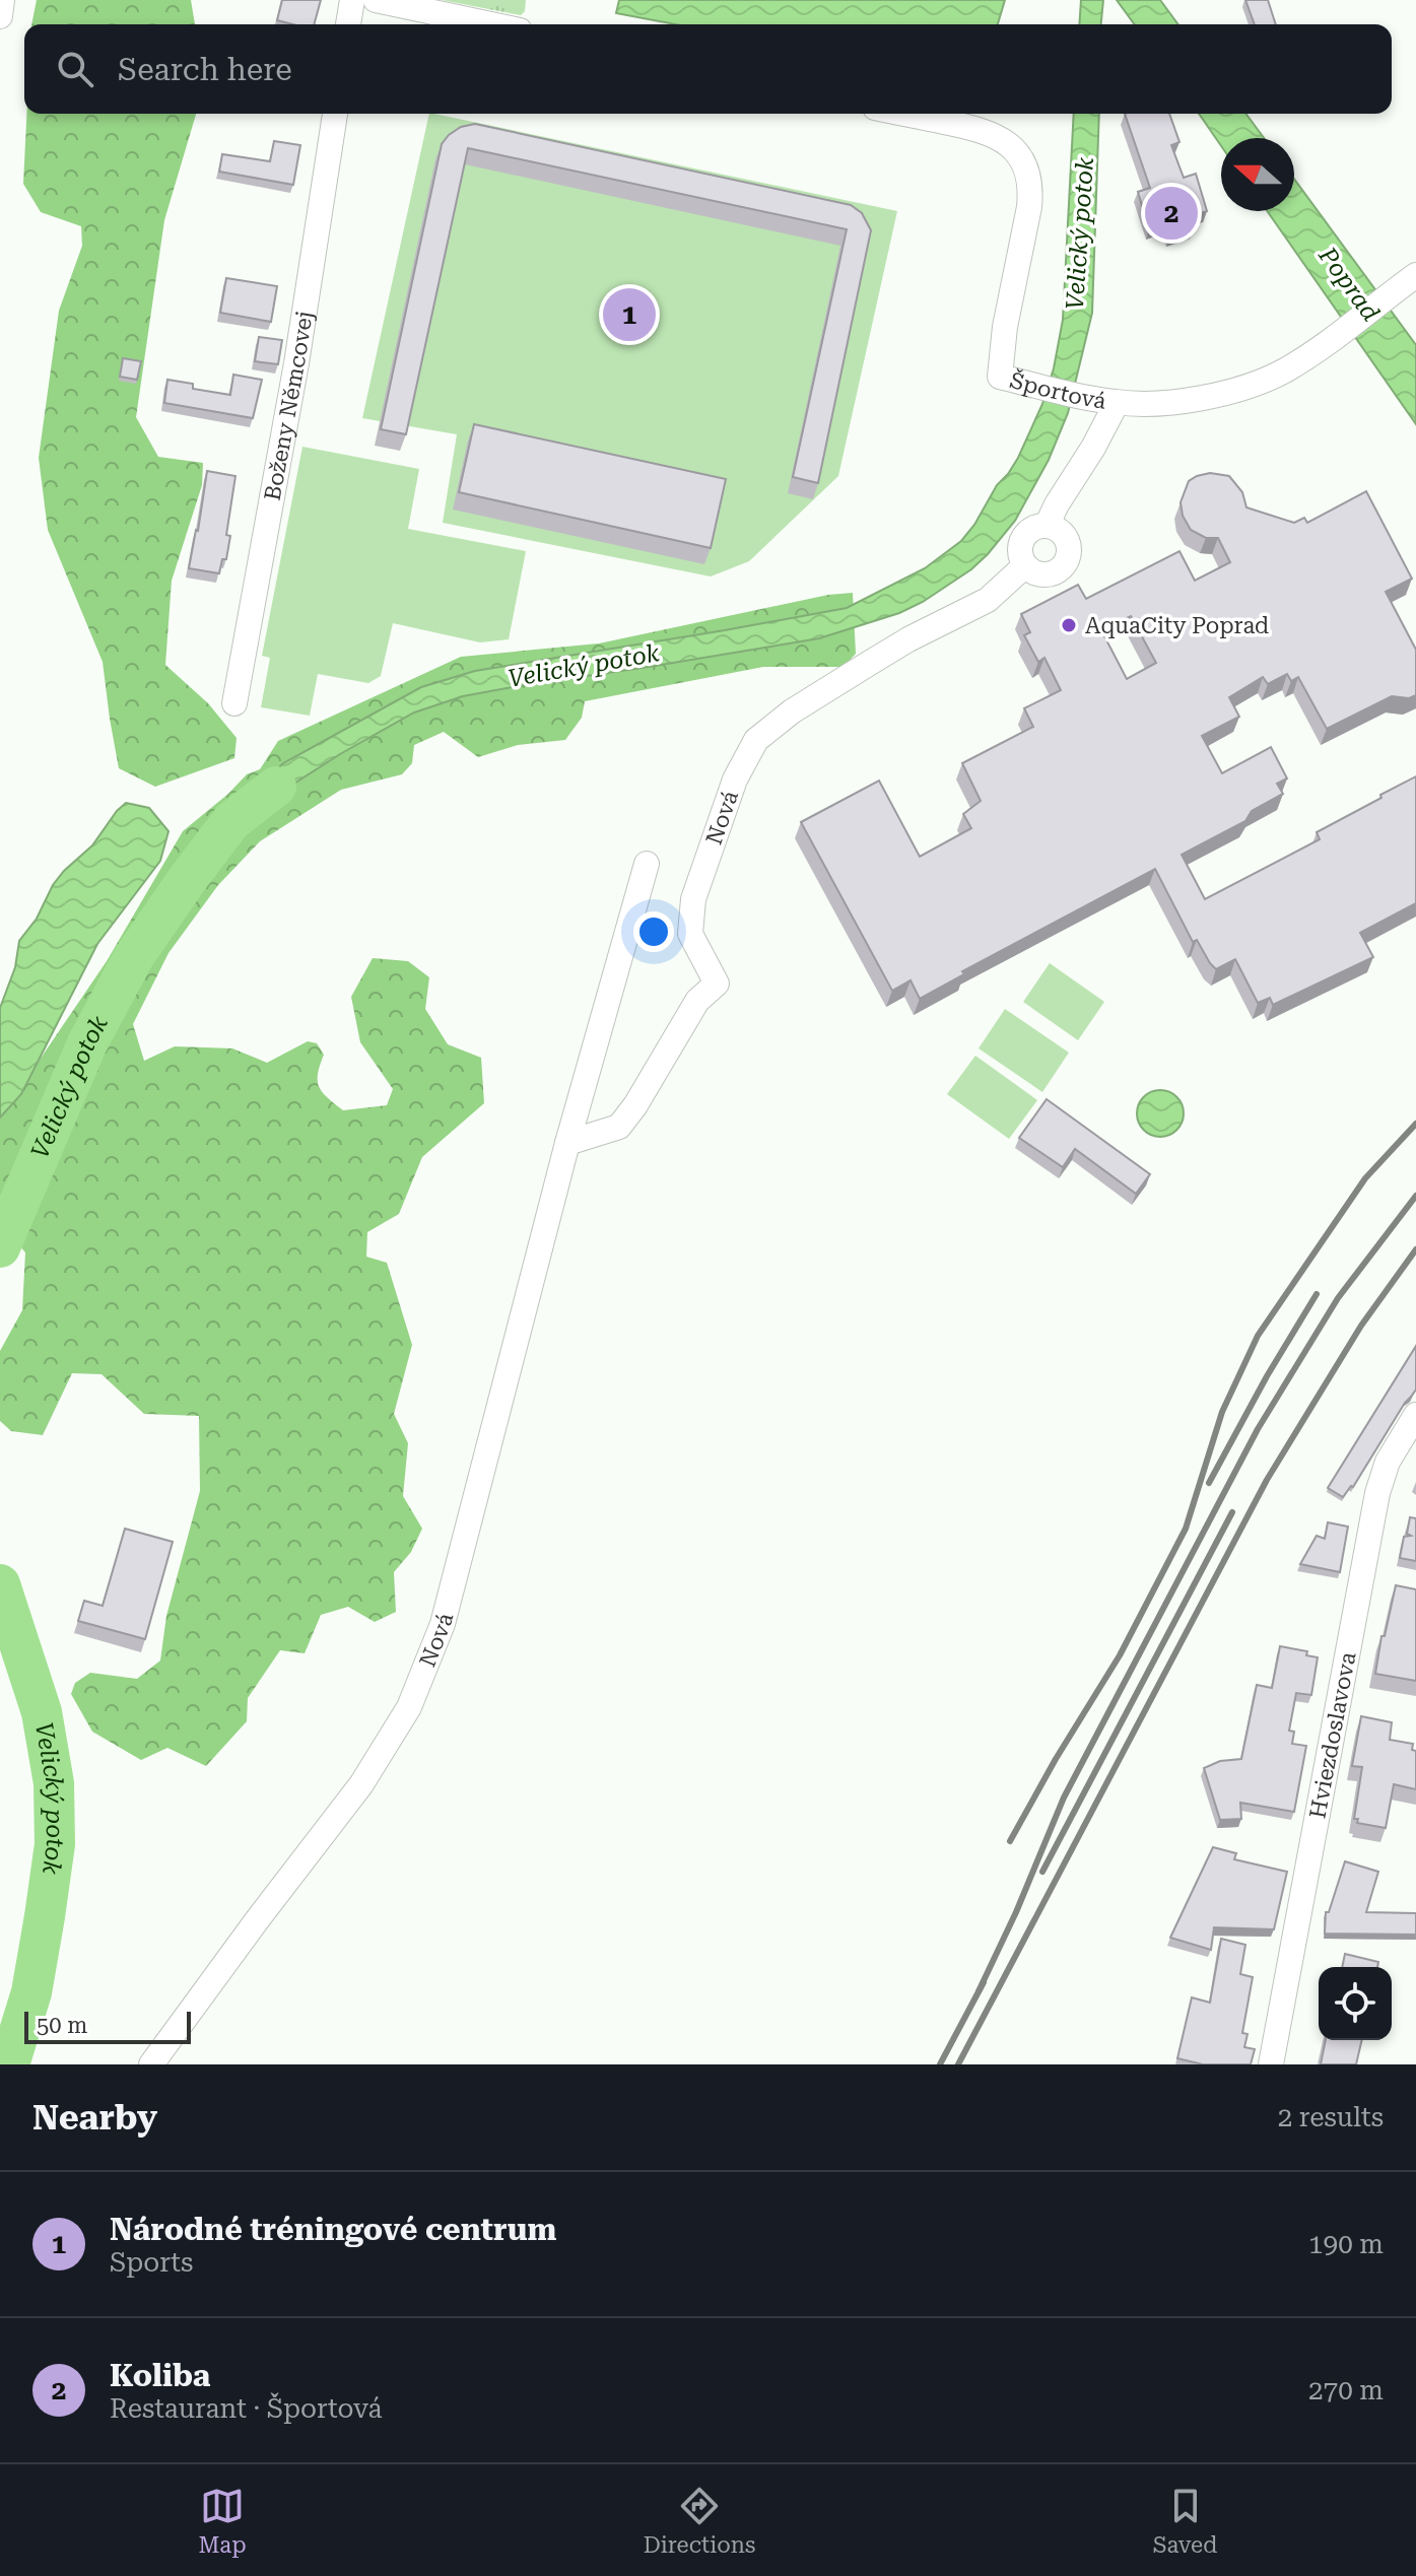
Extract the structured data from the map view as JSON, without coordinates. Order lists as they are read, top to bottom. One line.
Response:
{"streets":{"street":["Športová","Boženy Němcovej","Nová","Hviezdoslavova"]},"water":["Velický potok","Poprad"],"places":["AquaCity Poprad"],"scale_bar":"50 m","north":"left","page":{"search":"Search here","pins":["2","1"],"scale":"50 m","heading":["Nearby","2 results"],"list":[{"mark":"1","name":"Národné tréningové centrum","note":"Sports","value":"190 m"},{"mark":"2","name":"Koliba","note":"Restaurant · Športová","value":"270 m"}],"nav":["Map","Directions","Saved"]}}
